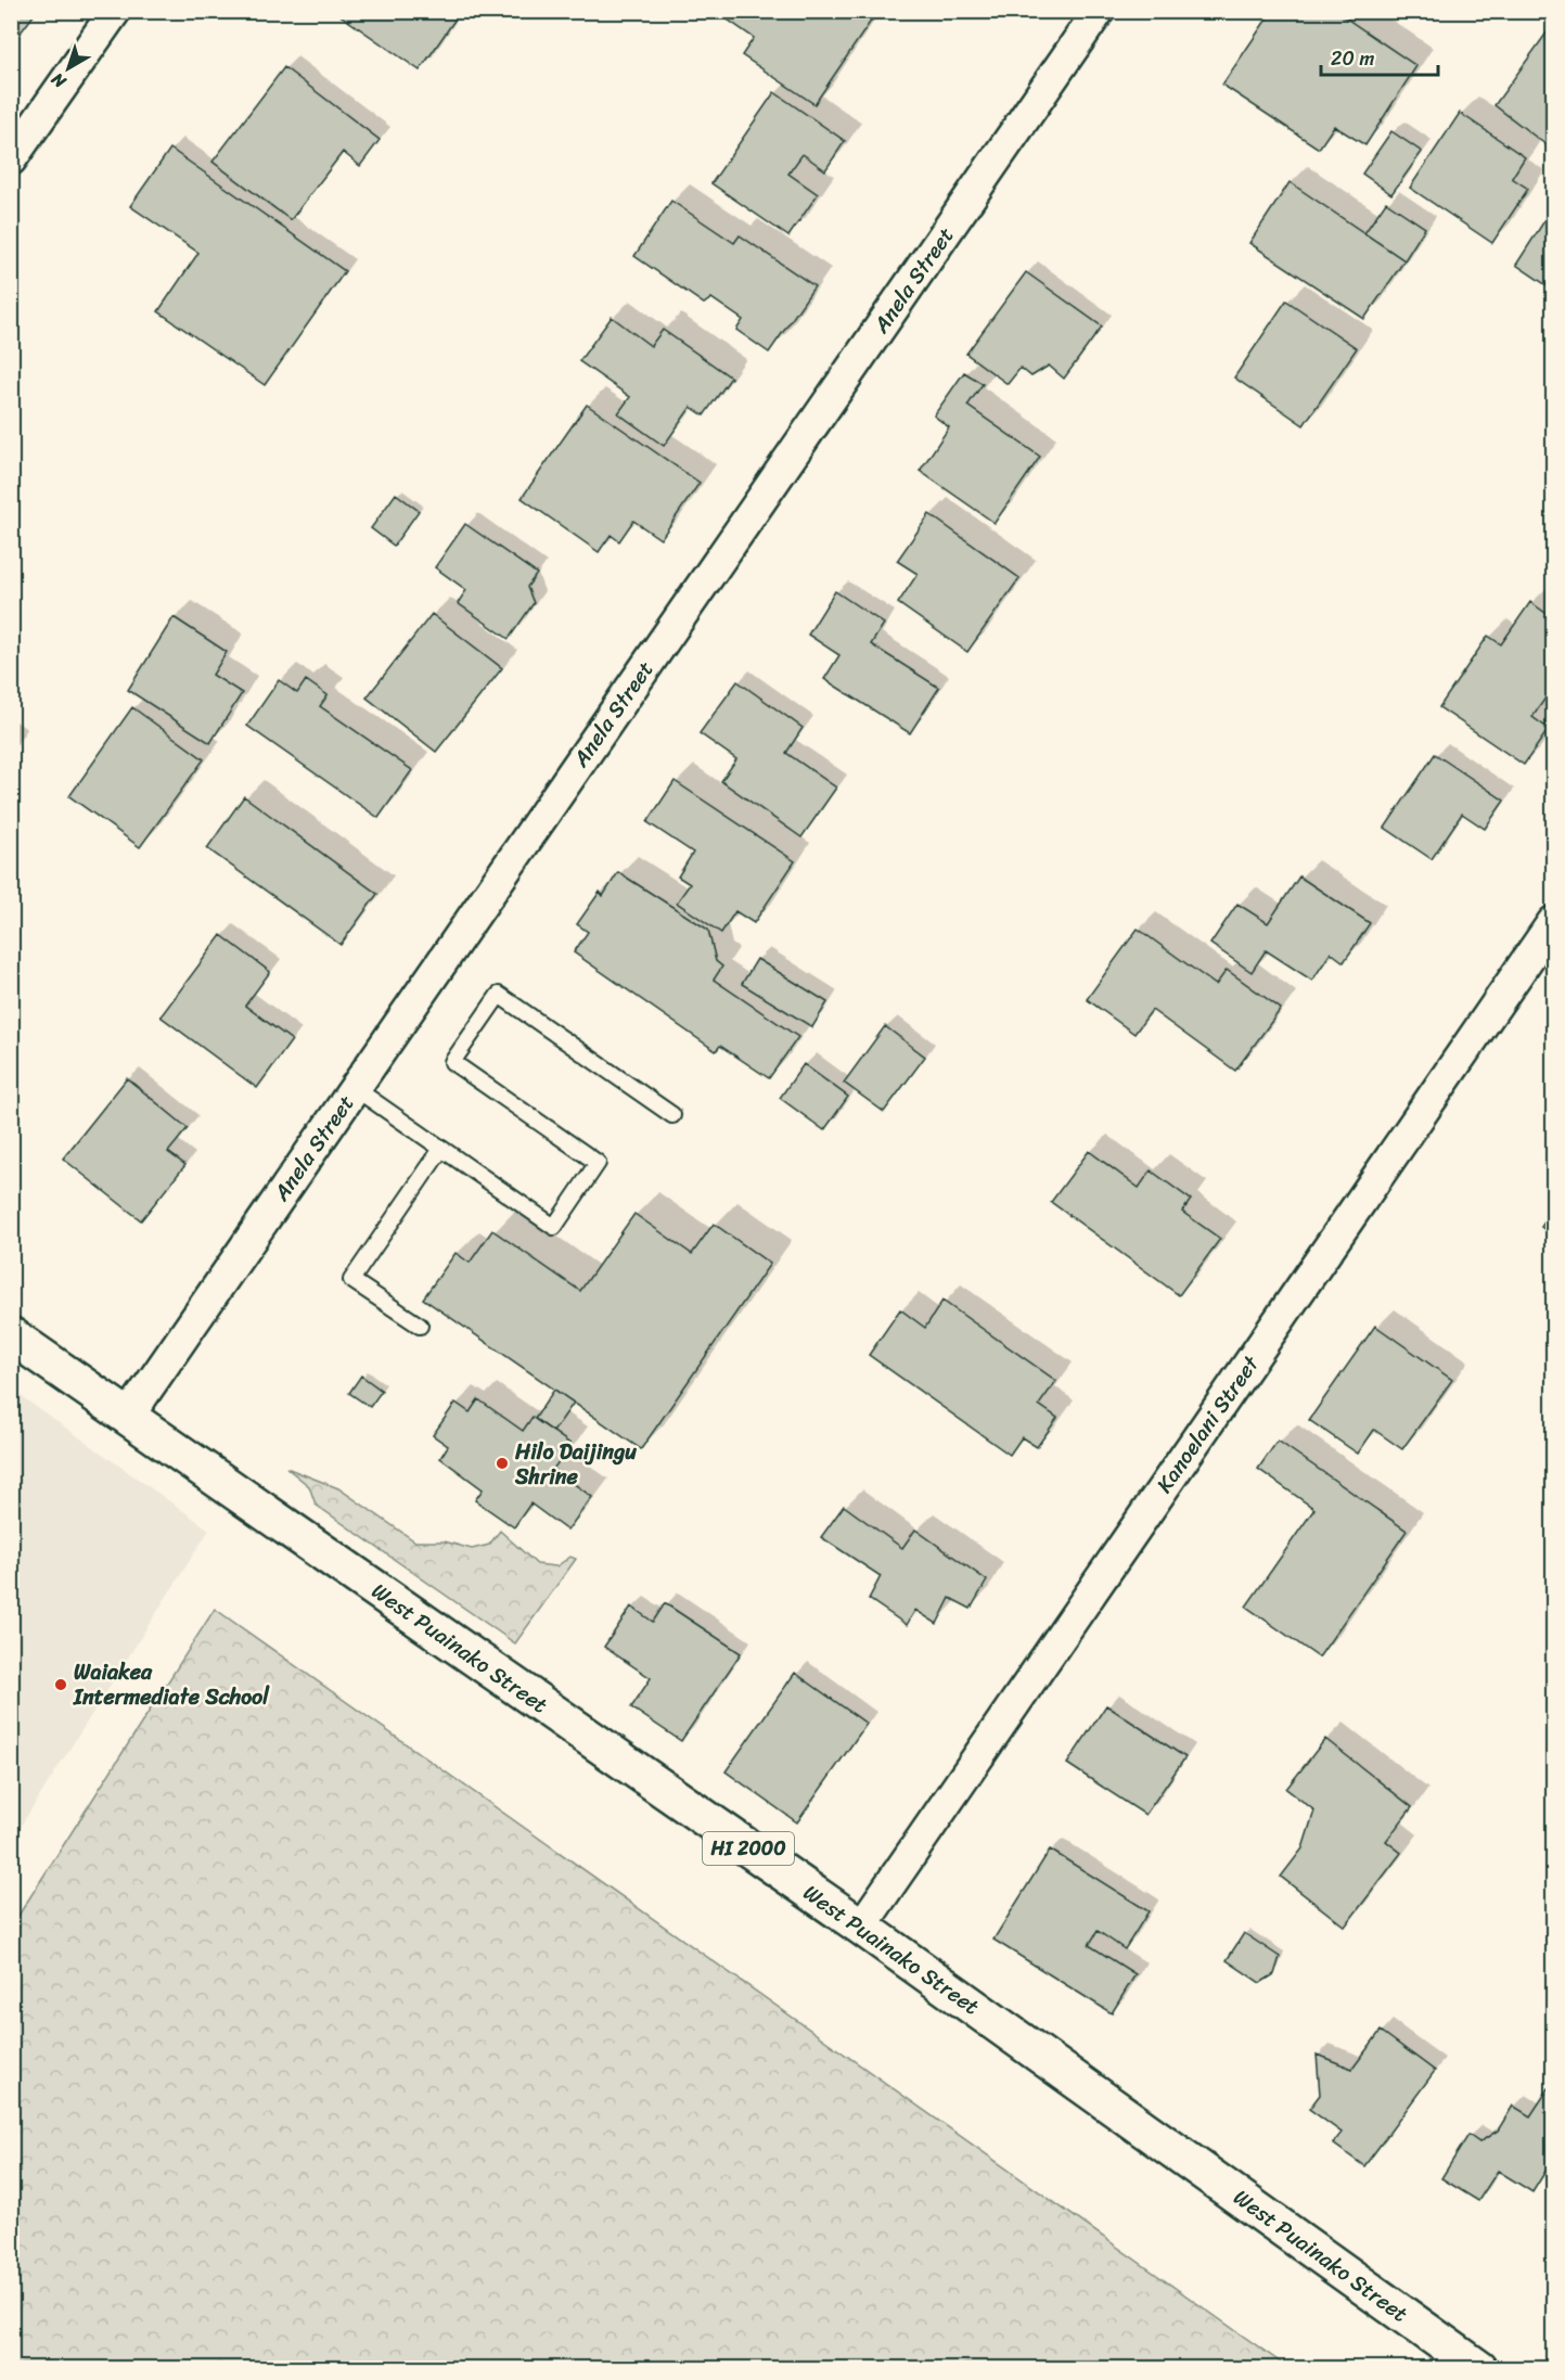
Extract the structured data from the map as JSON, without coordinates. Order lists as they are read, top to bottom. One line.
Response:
{"streets":{"highway":["West Puainako Street","HI 2000"],"street":["Anela Street","Kanoelani Street"]},"crossings":[["Anela Street","West Puainako Street"],["Kanoelani Street","West Puainako Street"]],"places":["Hilo Daijingu Shrine","Waiakea Intermediate School"],"scale_bar":"20 m","north":"bottom left"}
